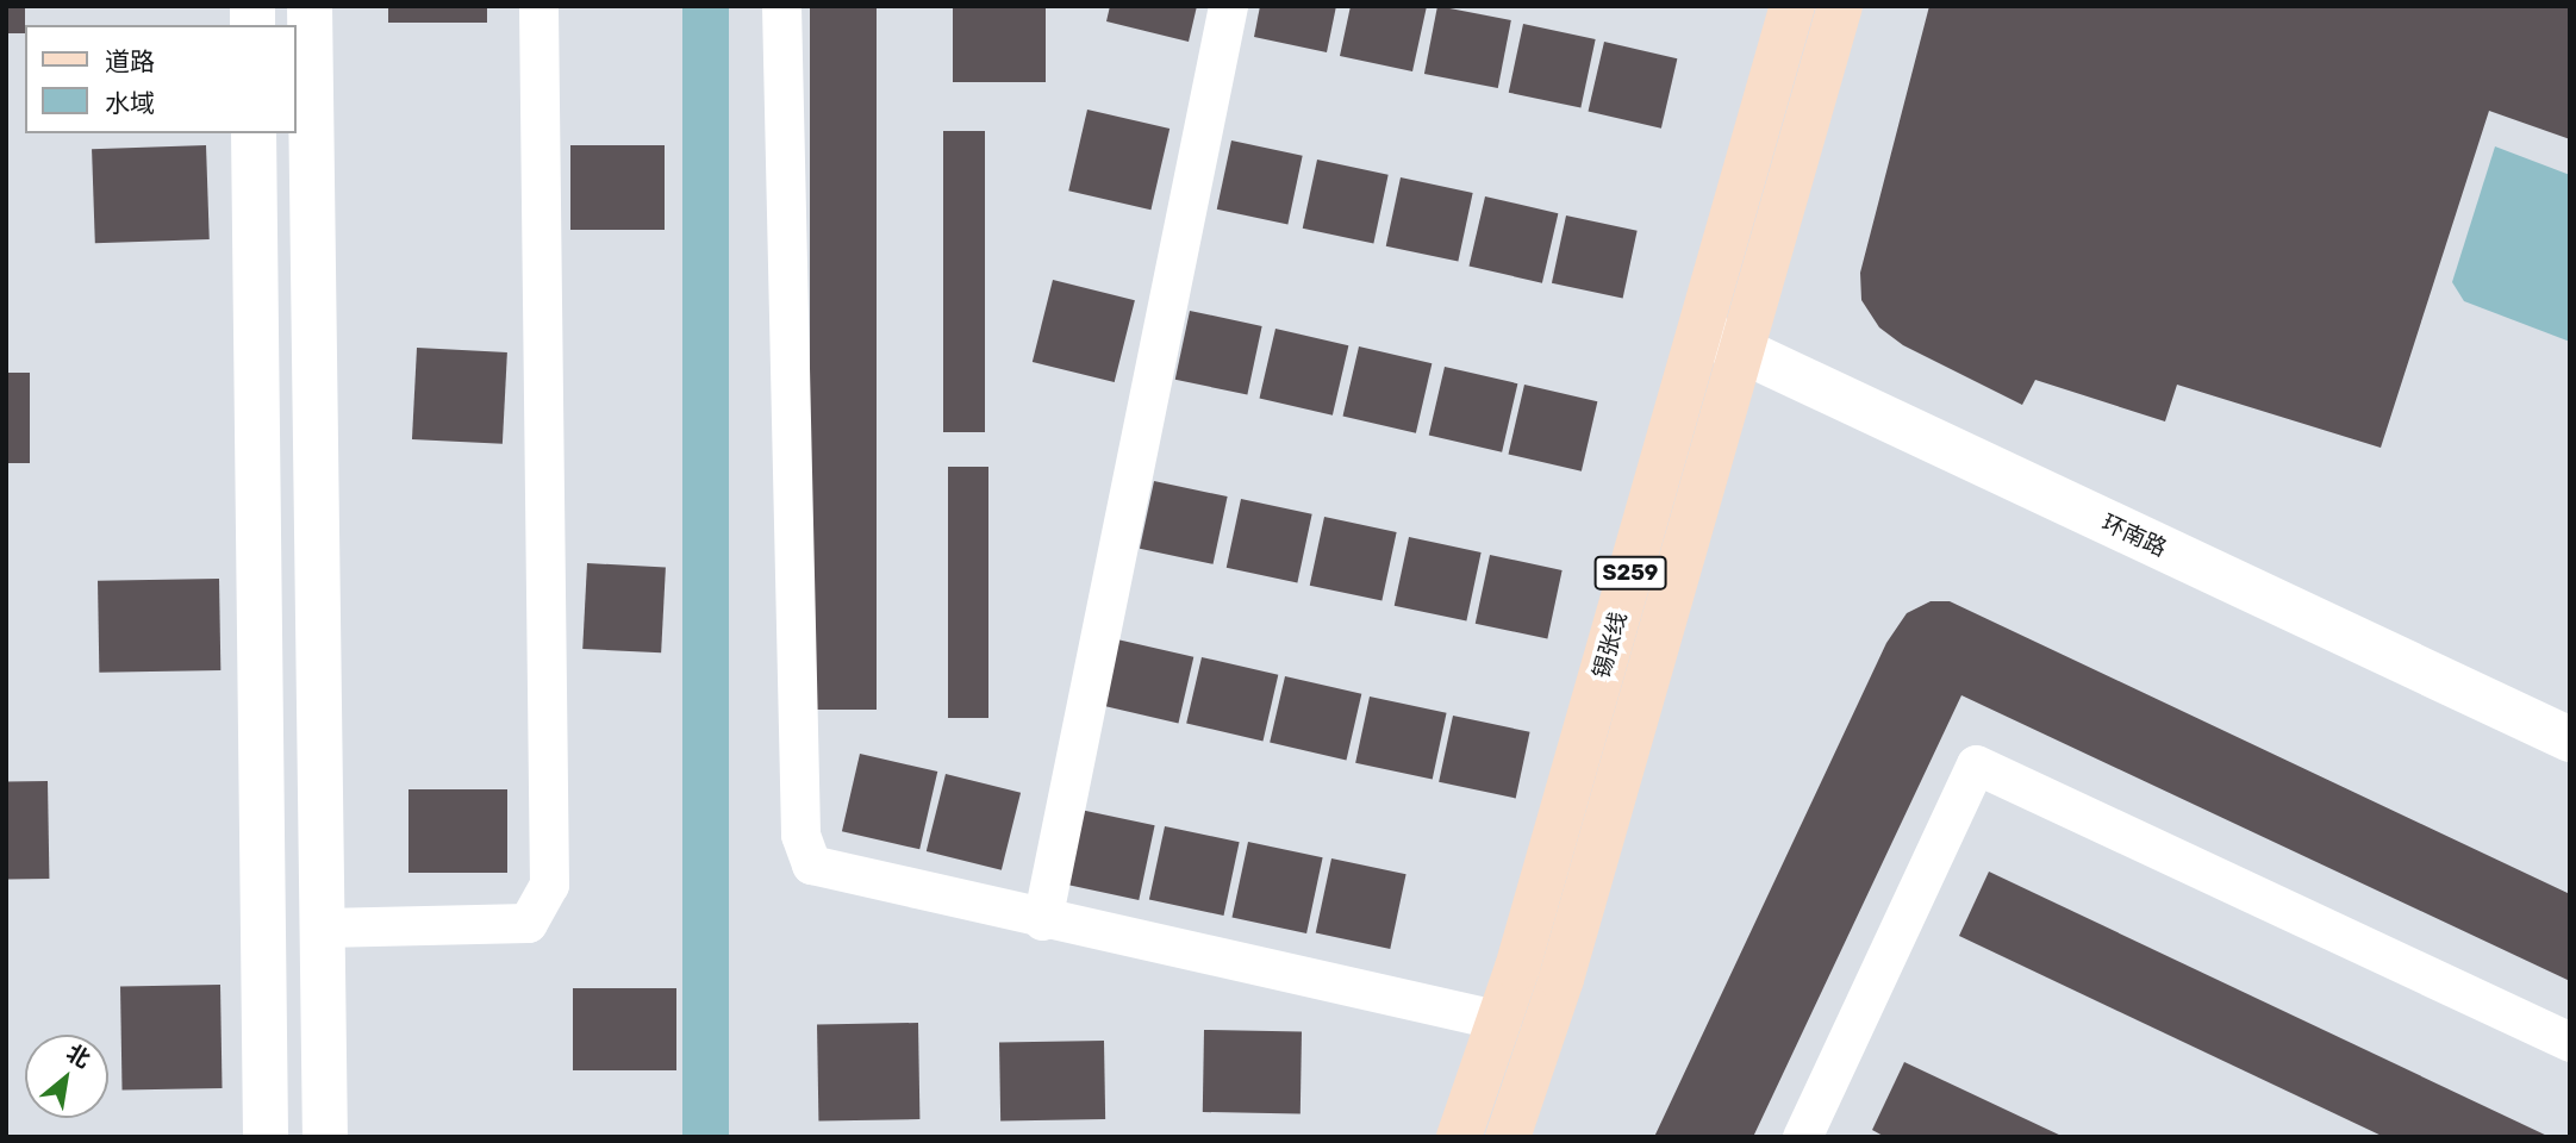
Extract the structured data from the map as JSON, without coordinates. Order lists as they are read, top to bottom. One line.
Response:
{"streets":{"main road":["S259","锡张线"],"street":["环南路"]},"crossings":[["环南路","锡张线"]],"legend":["道路","水域"],"north":"top right"}
